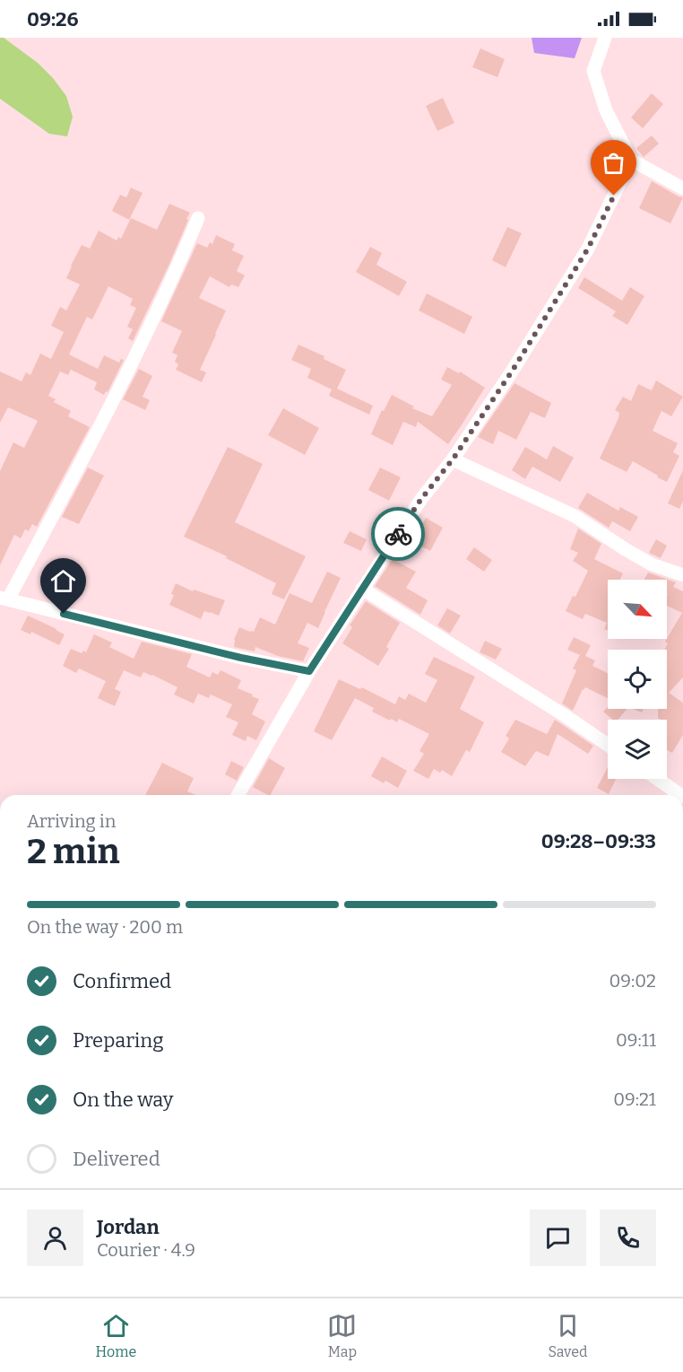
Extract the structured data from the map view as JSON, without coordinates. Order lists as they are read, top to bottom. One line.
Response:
{"north":"bottom right","page":{"status":"09:26","heading":["2 min","Arriving in","09:28–09:33"],"panel":["Jordan","Courier · 4.9"],"bar":"On the way · 200 m","list":[["Confirmed","09:02"],["Preparing","09:11"],["On the way","09:21"],"Delivered"],"tabs":["Home","Map","Saved"]}}
